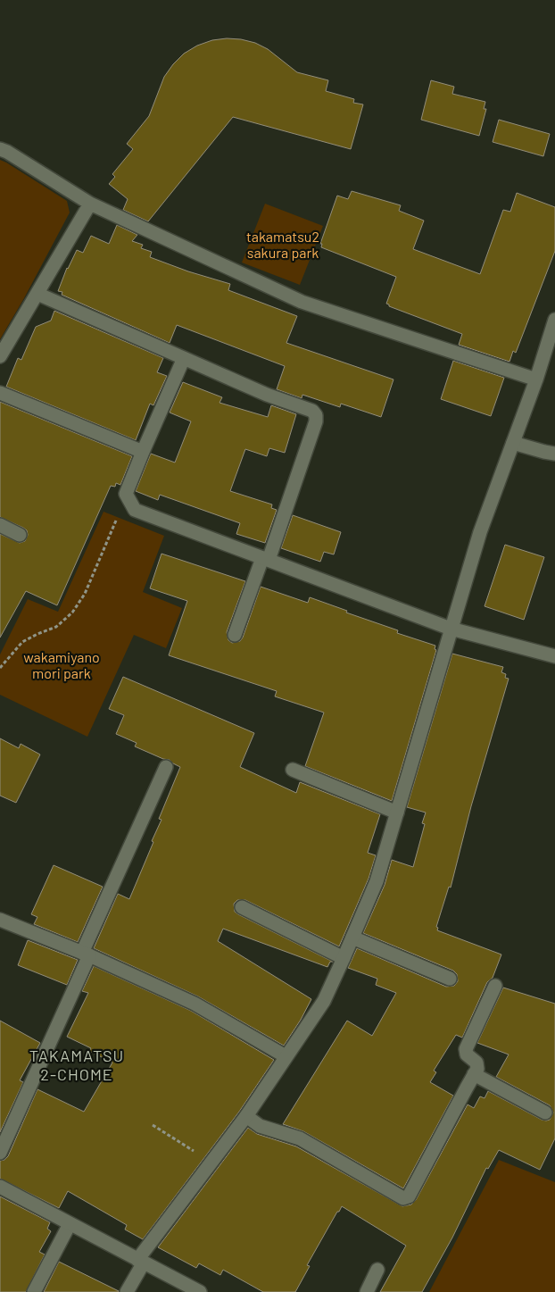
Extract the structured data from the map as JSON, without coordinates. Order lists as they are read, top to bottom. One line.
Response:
{"districts":["TAKAMATSU 2-CHOME"],"parks":["takamatsu2 sakura park","wakamiyano mori park"]}
